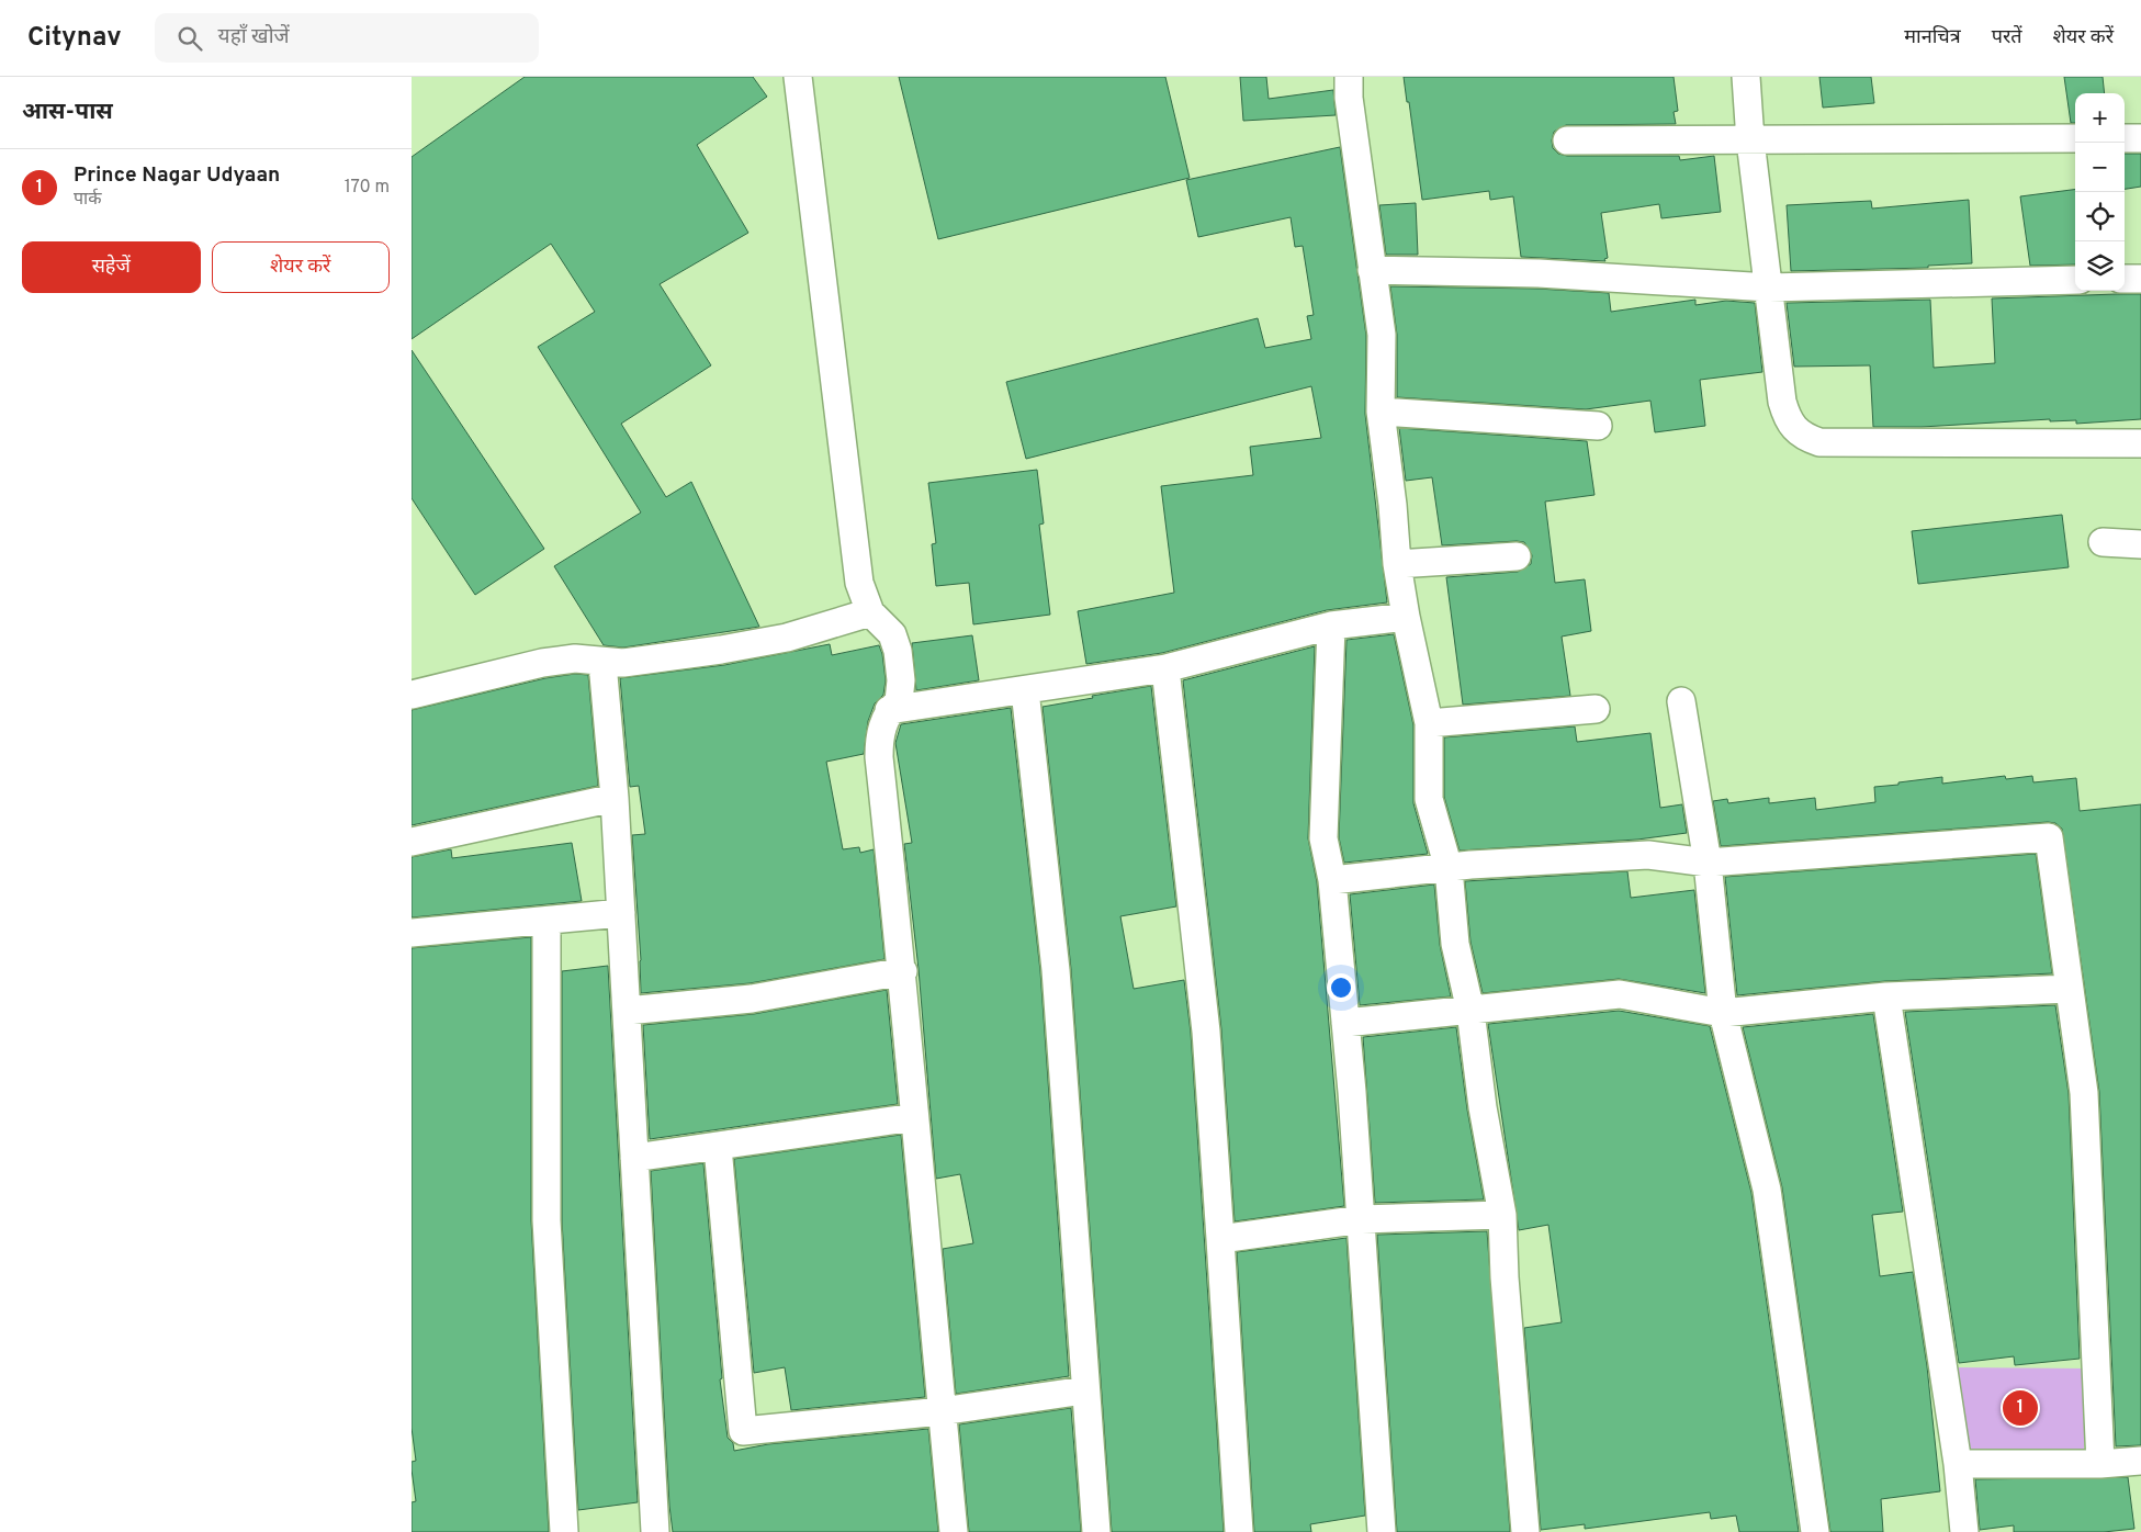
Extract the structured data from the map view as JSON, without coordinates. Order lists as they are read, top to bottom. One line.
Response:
{"page":{"header":"Citynav","search":"यहाँ खोजें","nav":["मानचित्र","परतें","शेयर करें"],"heading":"आस-पास","map_buttons":["+","−"],"list":[{"mark":"1","name":"Prince Nagar Udyaan","note":"पार्क","value":"170 m"}],"buttons":["सहेजें","शेयर करें"],"pins":"1"}}
